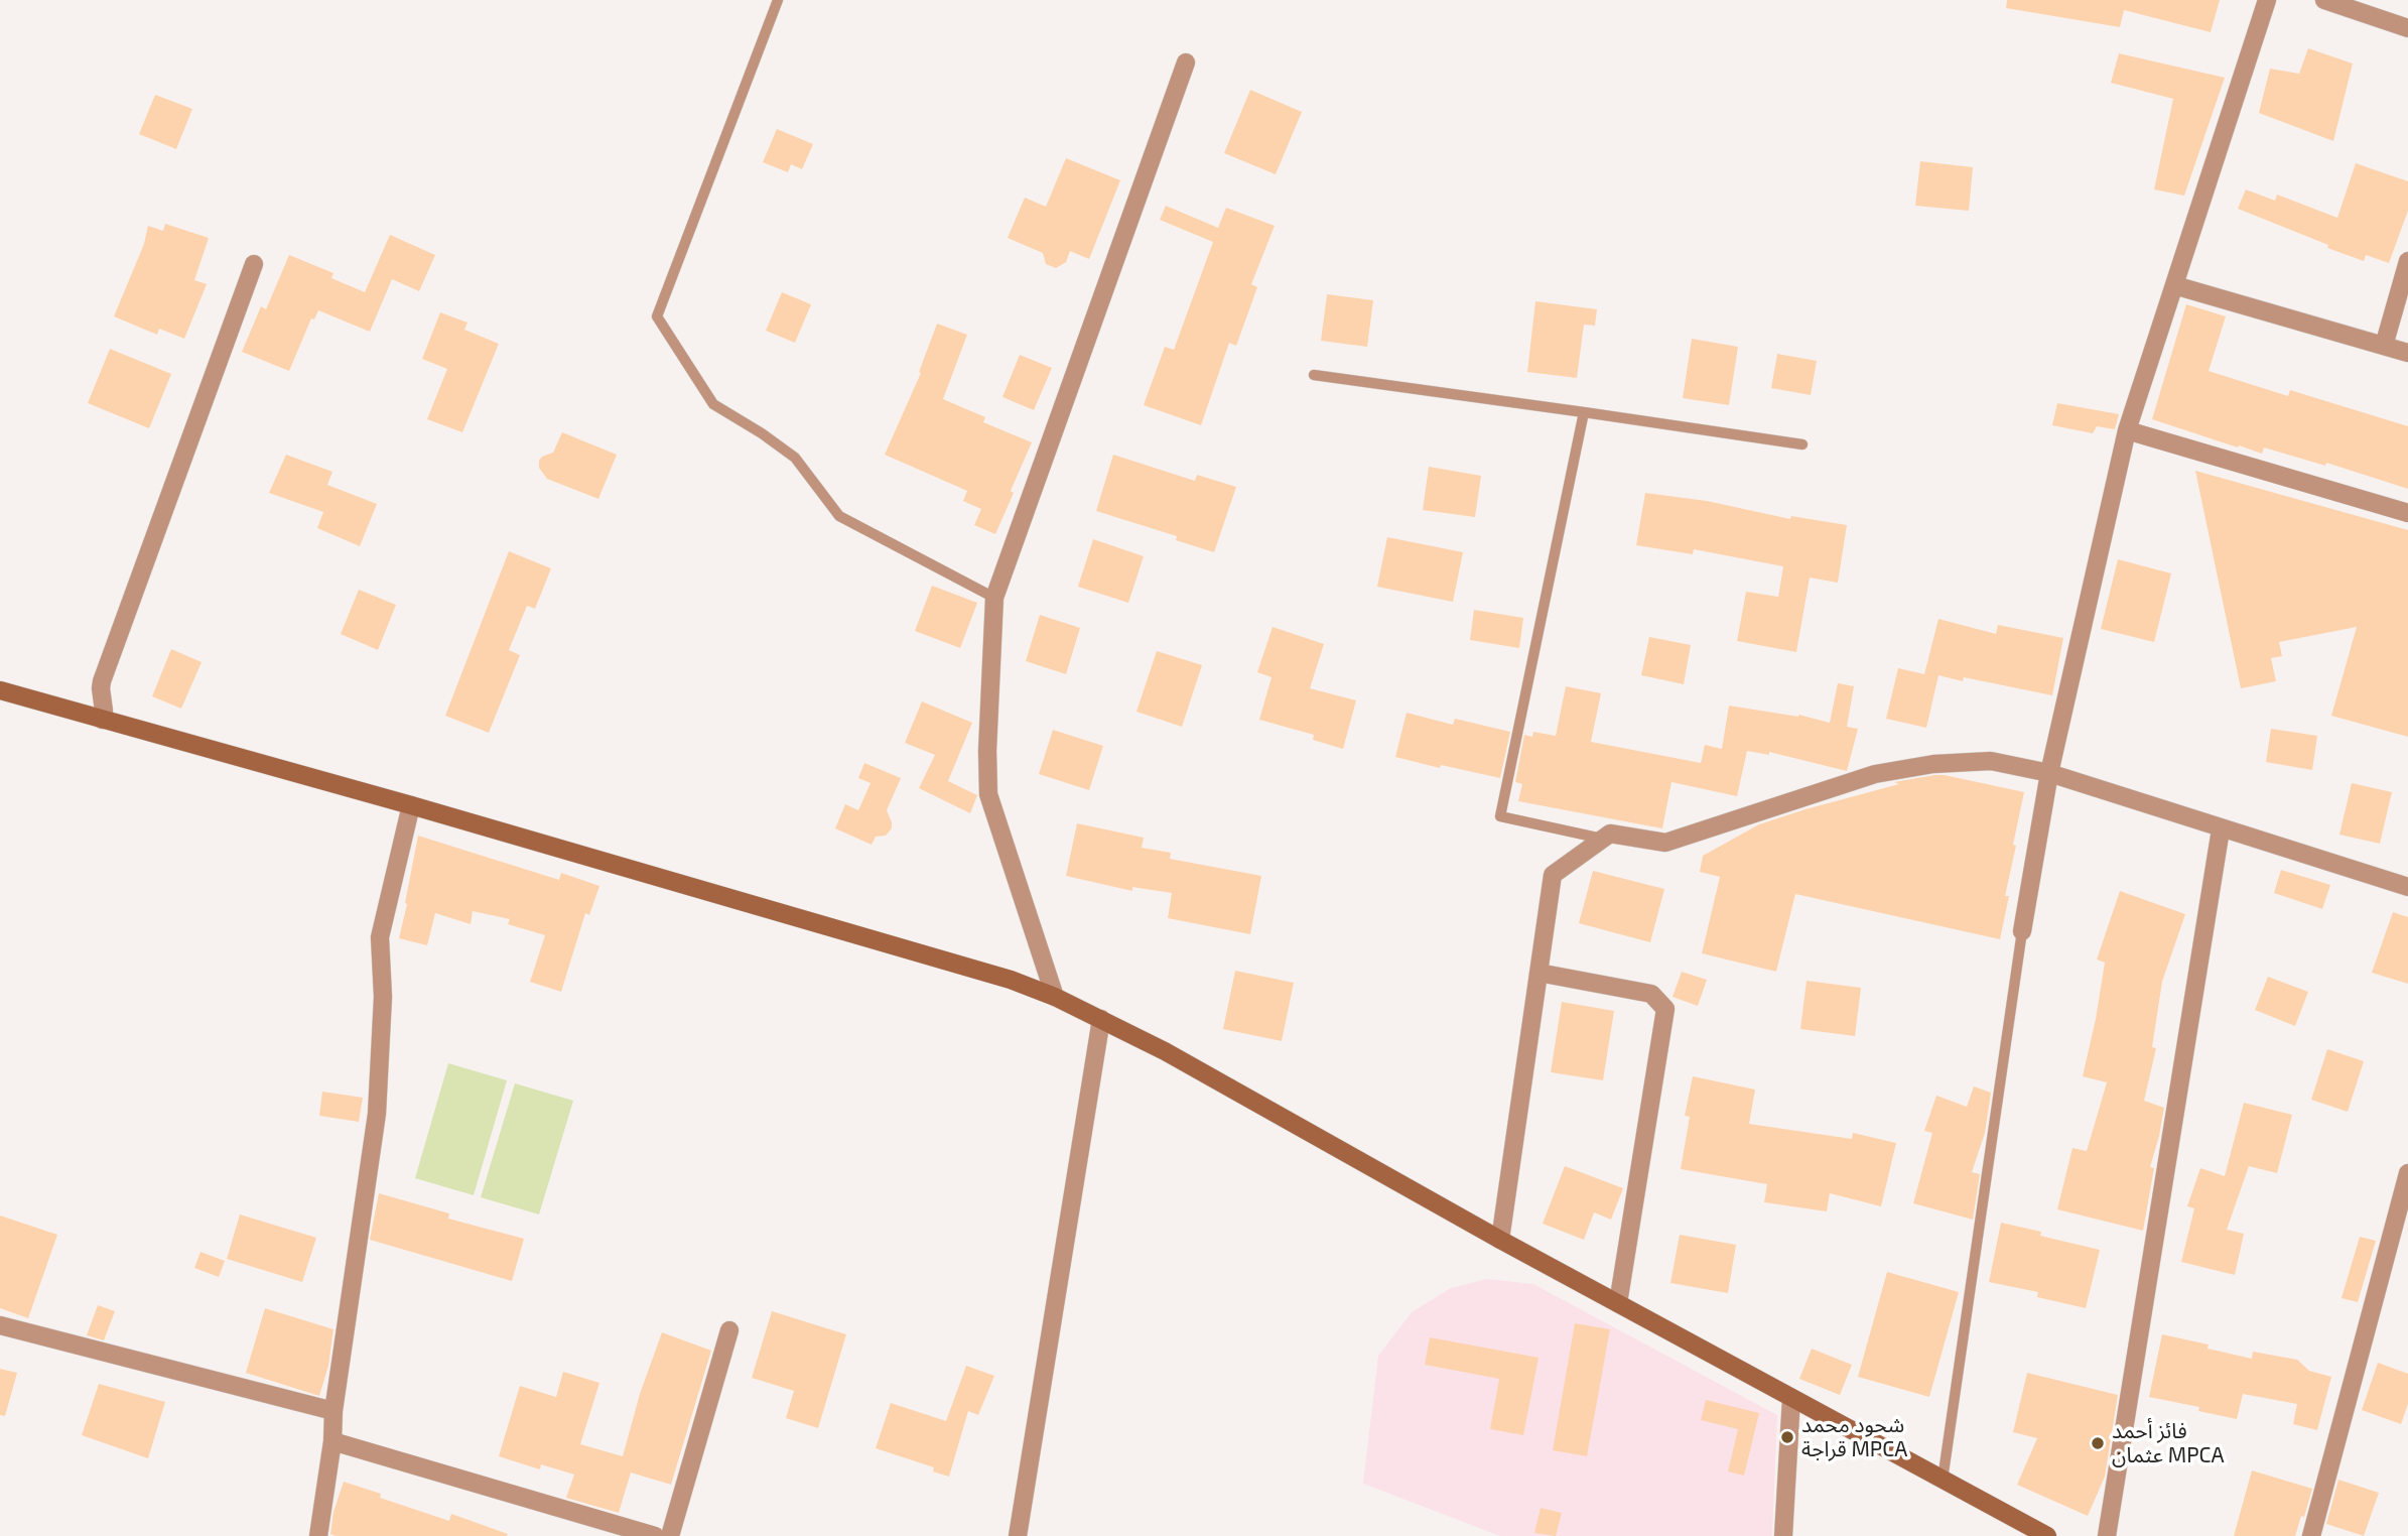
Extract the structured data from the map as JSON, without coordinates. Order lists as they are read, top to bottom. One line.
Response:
{"places":["شحود محمد قراجة MPCA","فائز أحمد عثمان MPCA"]}
